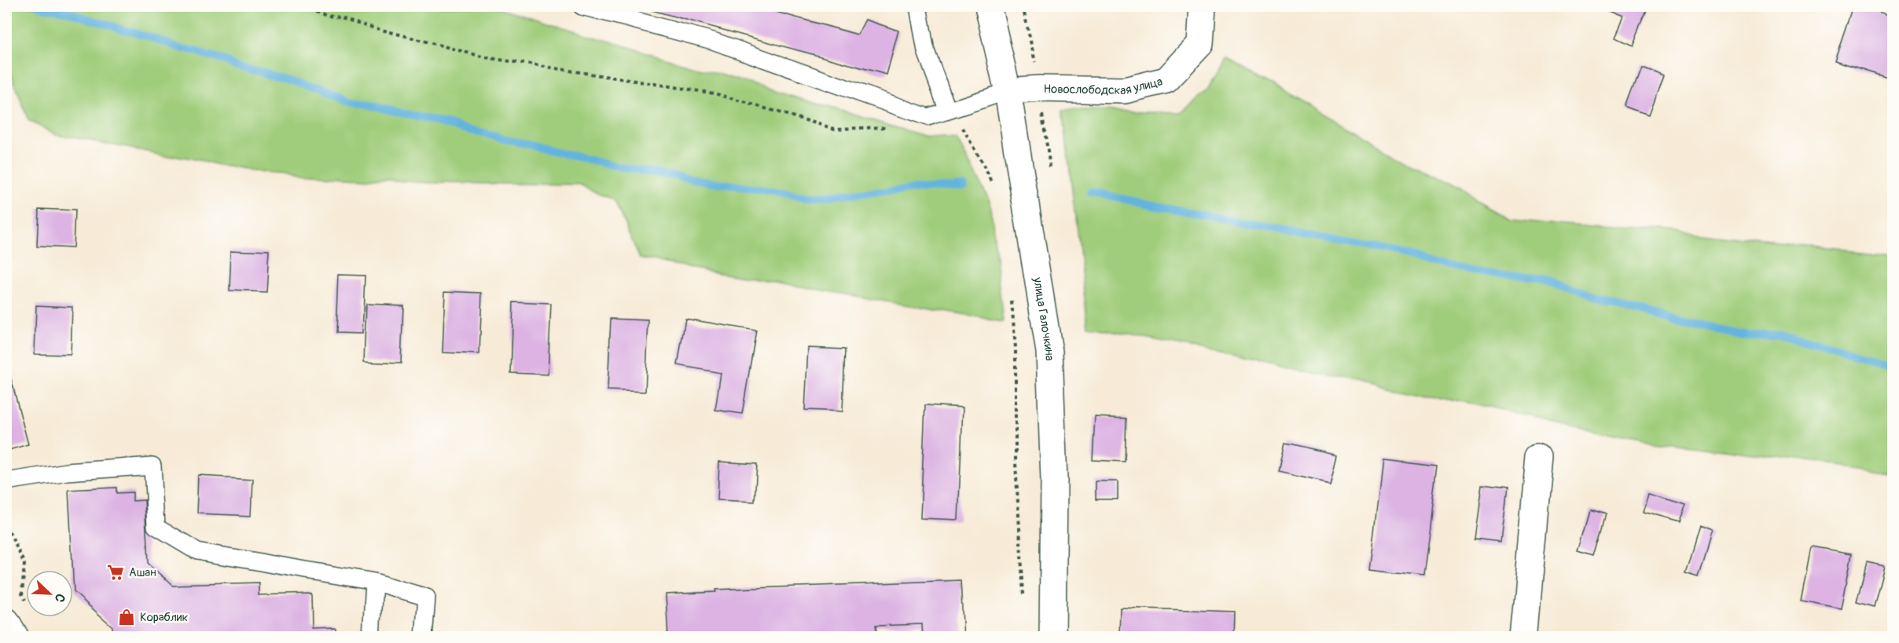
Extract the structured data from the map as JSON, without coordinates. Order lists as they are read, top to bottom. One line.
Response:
{"streets":{"street":["Новослободская улица","улица Галочкина"]},"crossings":[["Новослободская улица","улица Галочкина"]],"places":{"supermarket":["Ашан"],"shop":["Кораблик"]},"north":"bottom right"}
